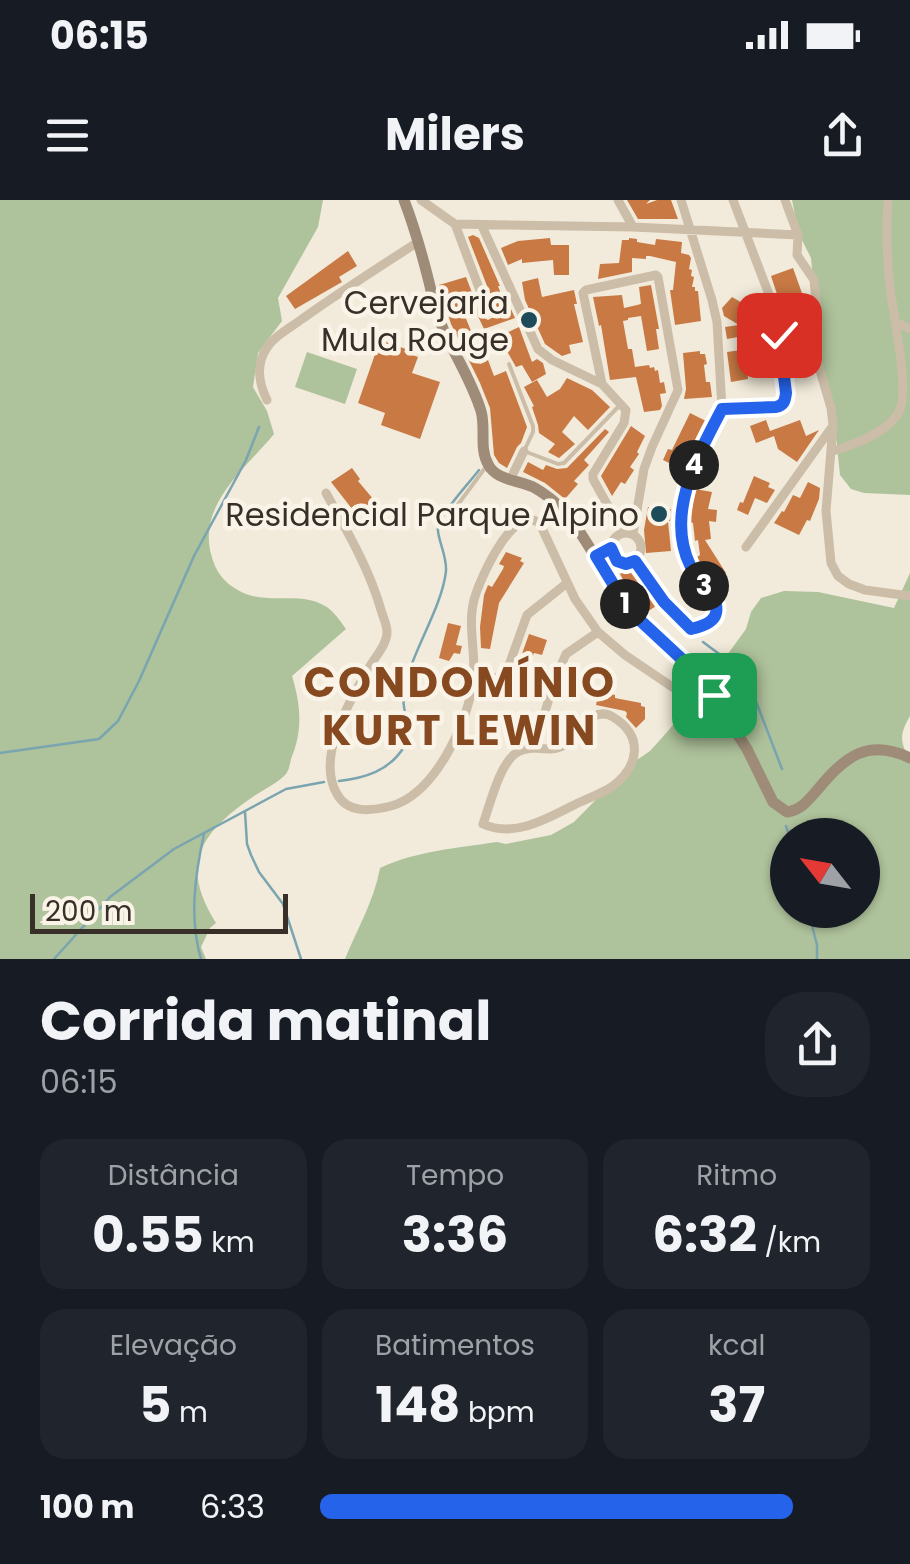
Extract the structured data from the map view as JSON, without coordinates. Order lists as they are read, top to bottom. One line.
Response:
{"districts":["CONDOMÍNIO KURT LEWIN"],"places":["Cervejaria Mula Rouge","Residencial Parque Alpino"],"scale_bar":"200 m","north":"top left","page":{"status":"06:15","header":"Milers","pins":["4","3","1"],"scale":"200 m","heading":["Corrida matinal","06:15"],"stats":[["Distância","0.55 km"],["Tempo","3:36"],["Ritmo","6:32 /km"],["Elevação","5 m"],["Batimentos","148 bpm"],["kcal","37"]],"list":[{"name":"100 m","note":"6:33"}]}}
